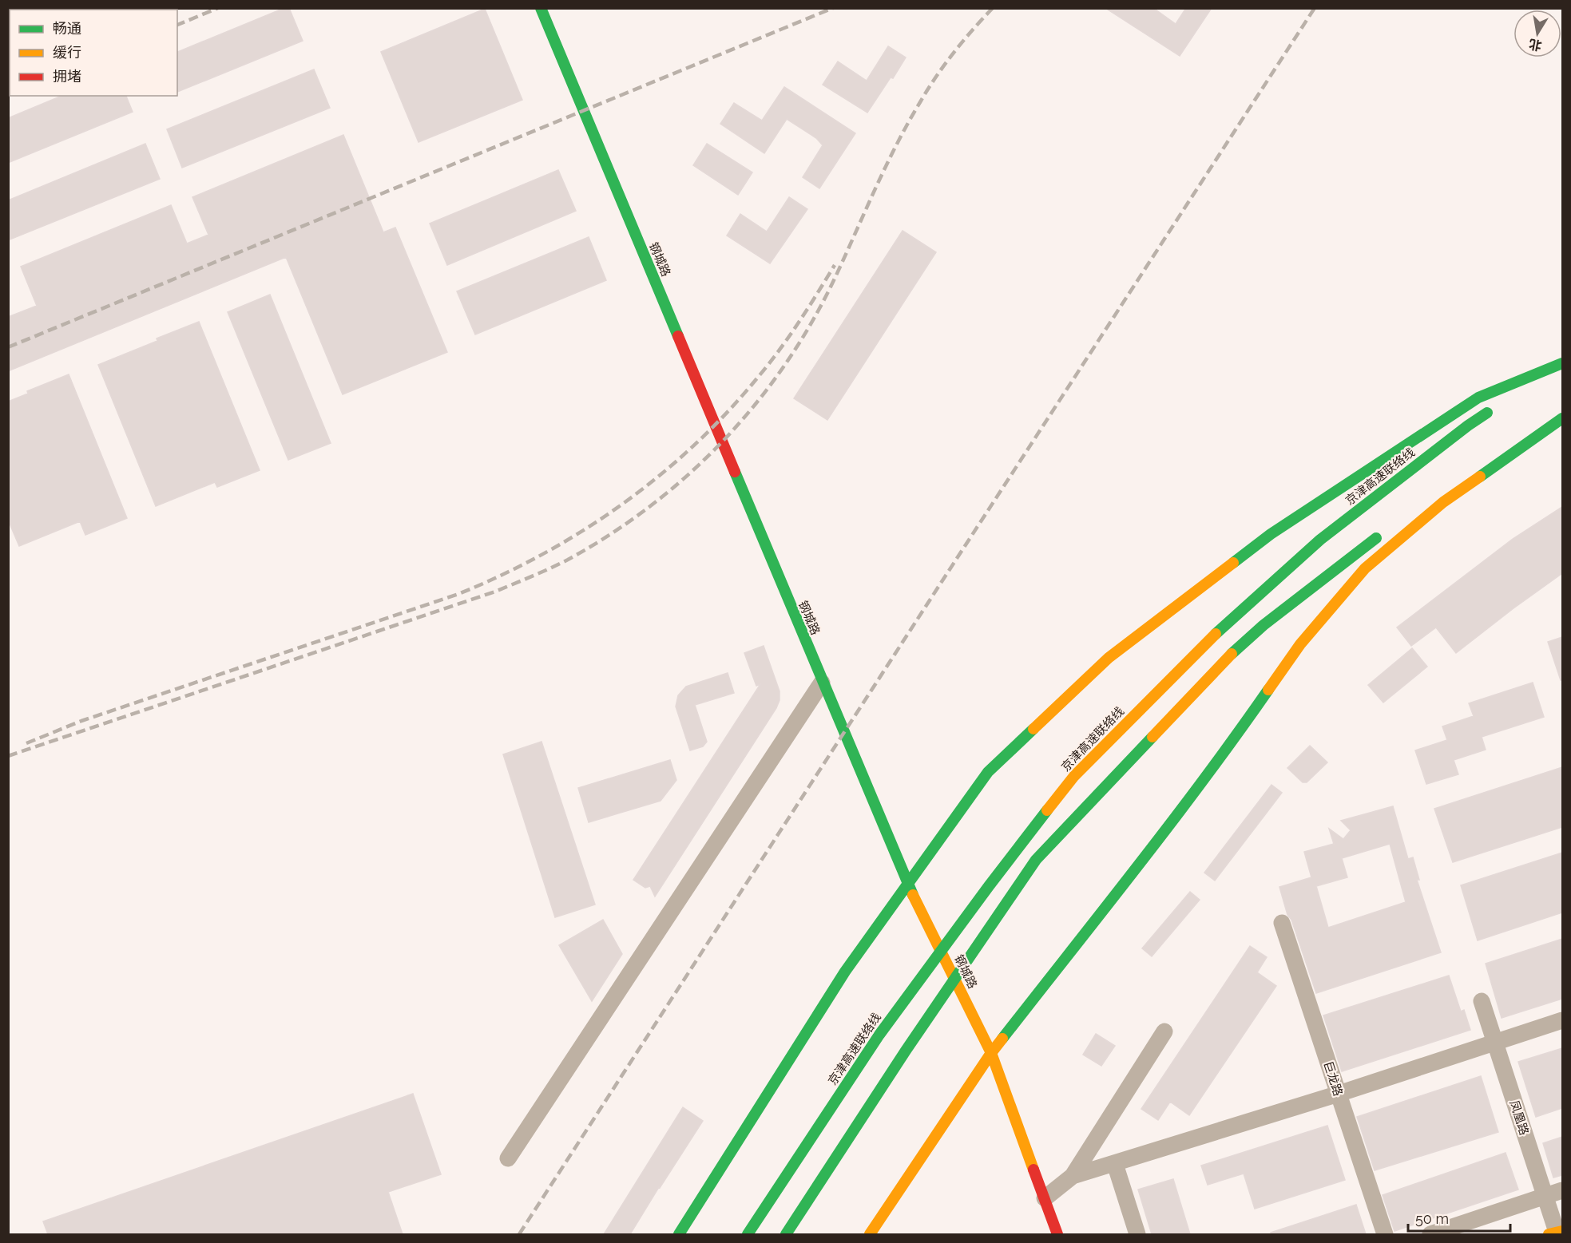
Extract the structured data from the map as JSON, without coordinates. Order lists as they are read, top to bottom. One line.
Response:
{"streets":{"main road":["钢城路","京津高速联络线"],"street":["巨龙路","凤凰路"]},"legend":["畅通","缓行","拥堵"],"scale_bar":"50 m","north":"bottom"}
